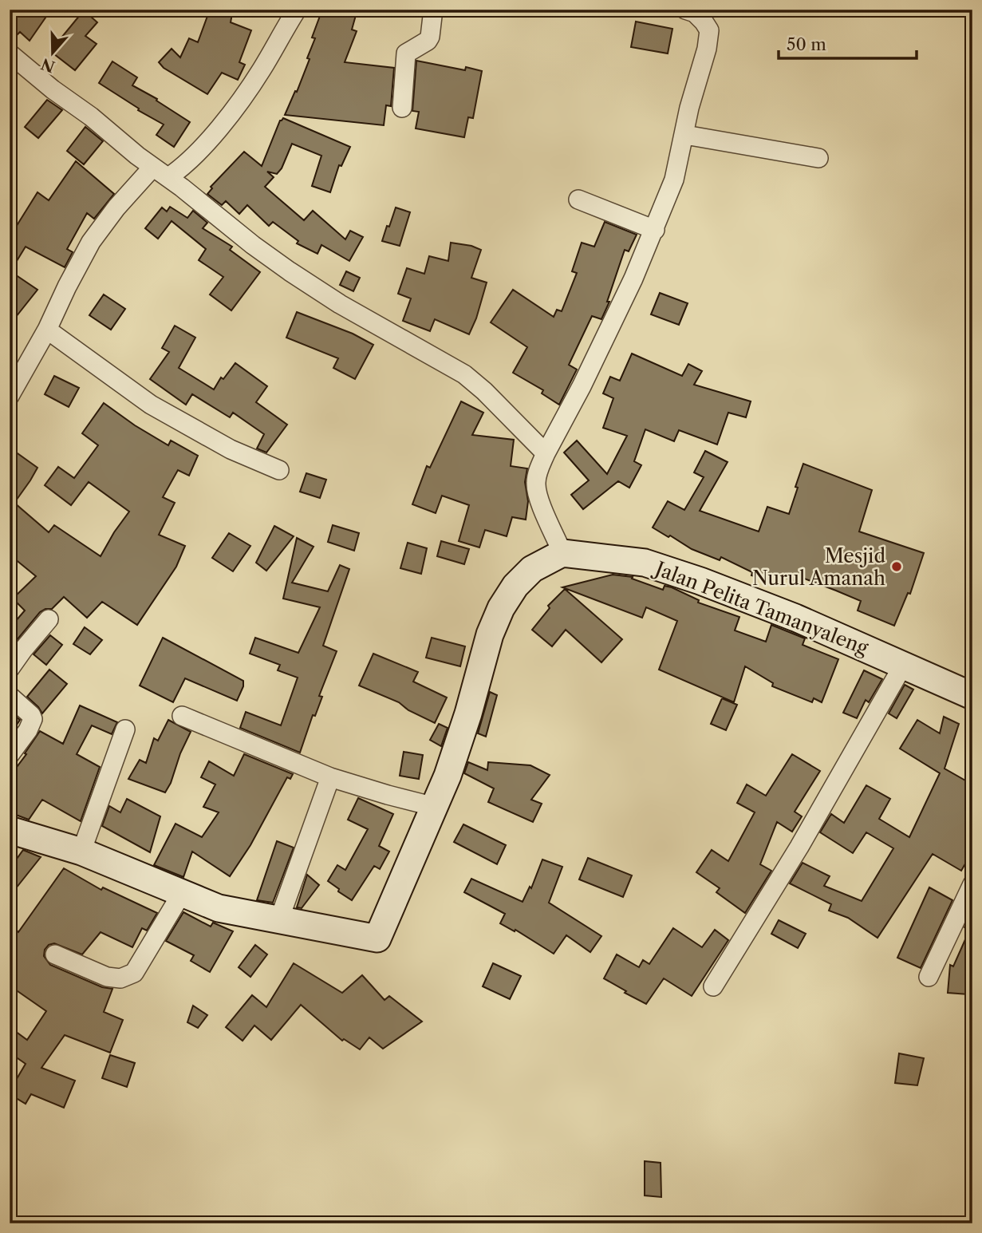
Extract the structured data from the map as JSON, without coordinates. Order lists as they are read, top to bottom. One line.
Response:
{"streets":{"street":["Jalan Pelita Tamanyaleng"]},"places":["Mesjid Nurul Amanah"],"scale_bar":"50 m","north":"bottom"}
